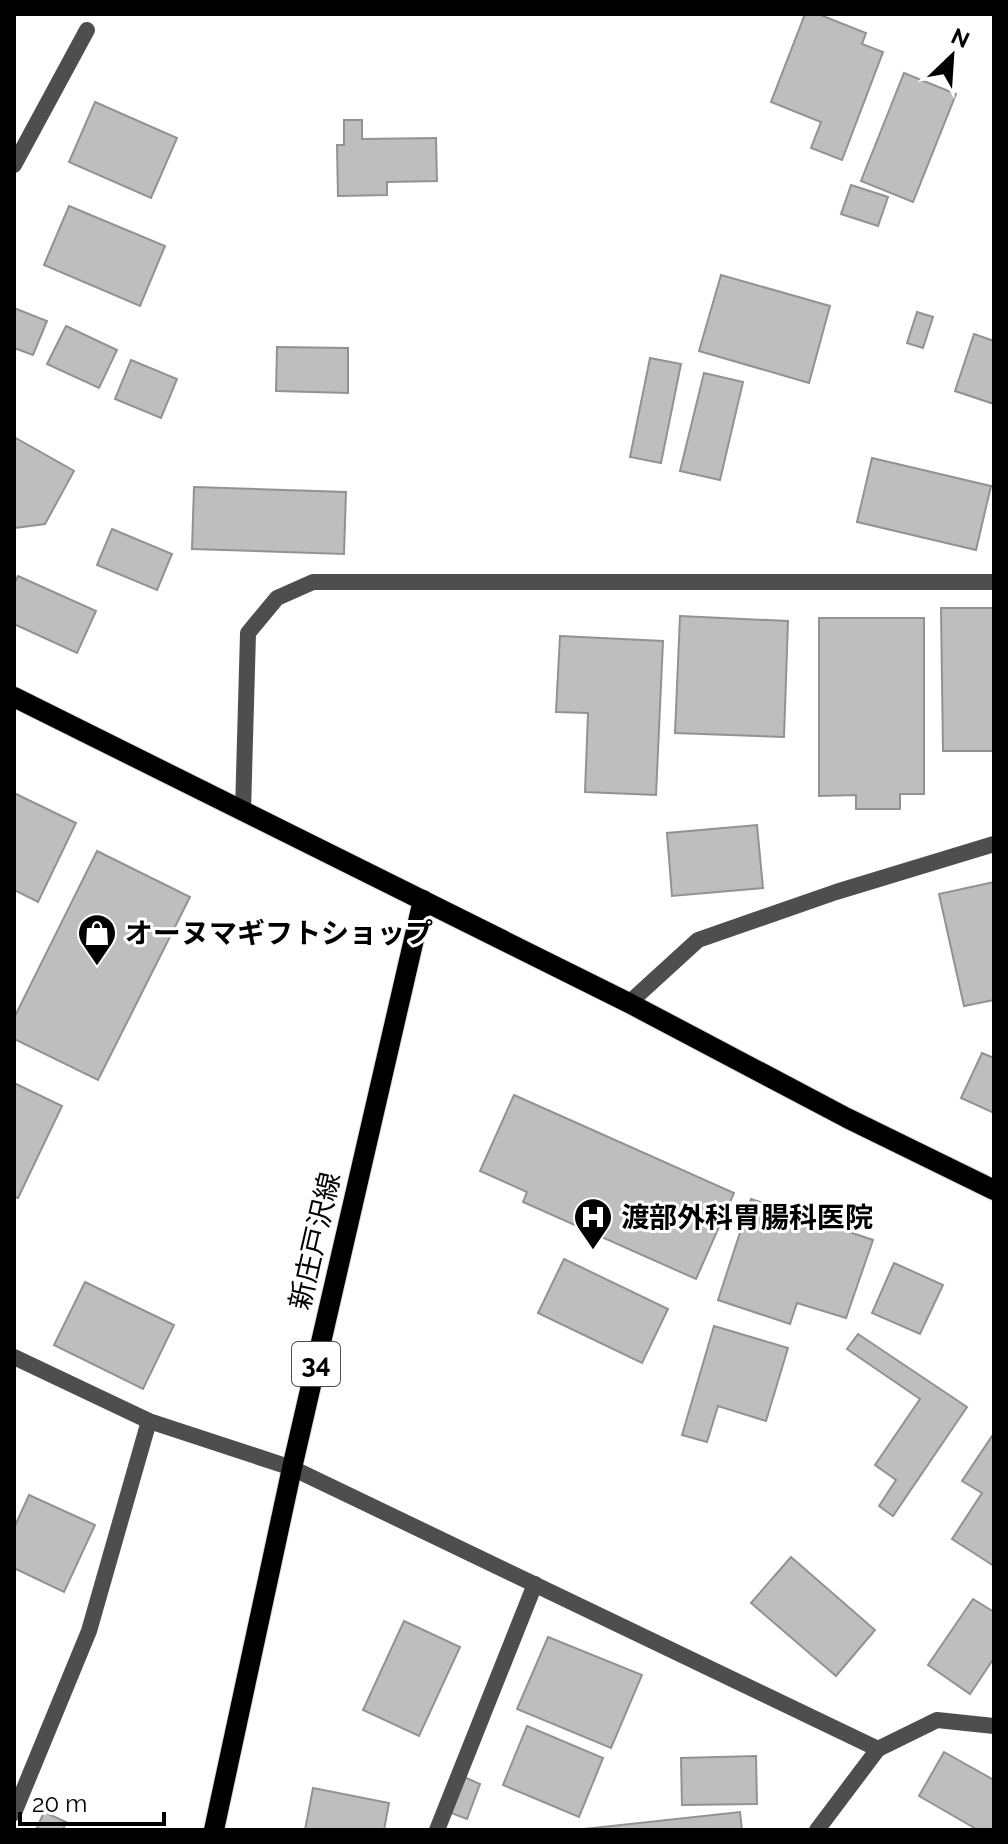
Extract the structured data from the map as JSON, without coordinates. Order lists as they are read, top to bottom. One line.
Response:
{"streets":{"main road":["新庄戸沢線","34"]},"places":{"shop":["オーヌマギフトショップ"],"hospital":["渡部外科胃腸科医院"]},"scale_bar":"20 m","north":"top right"}
